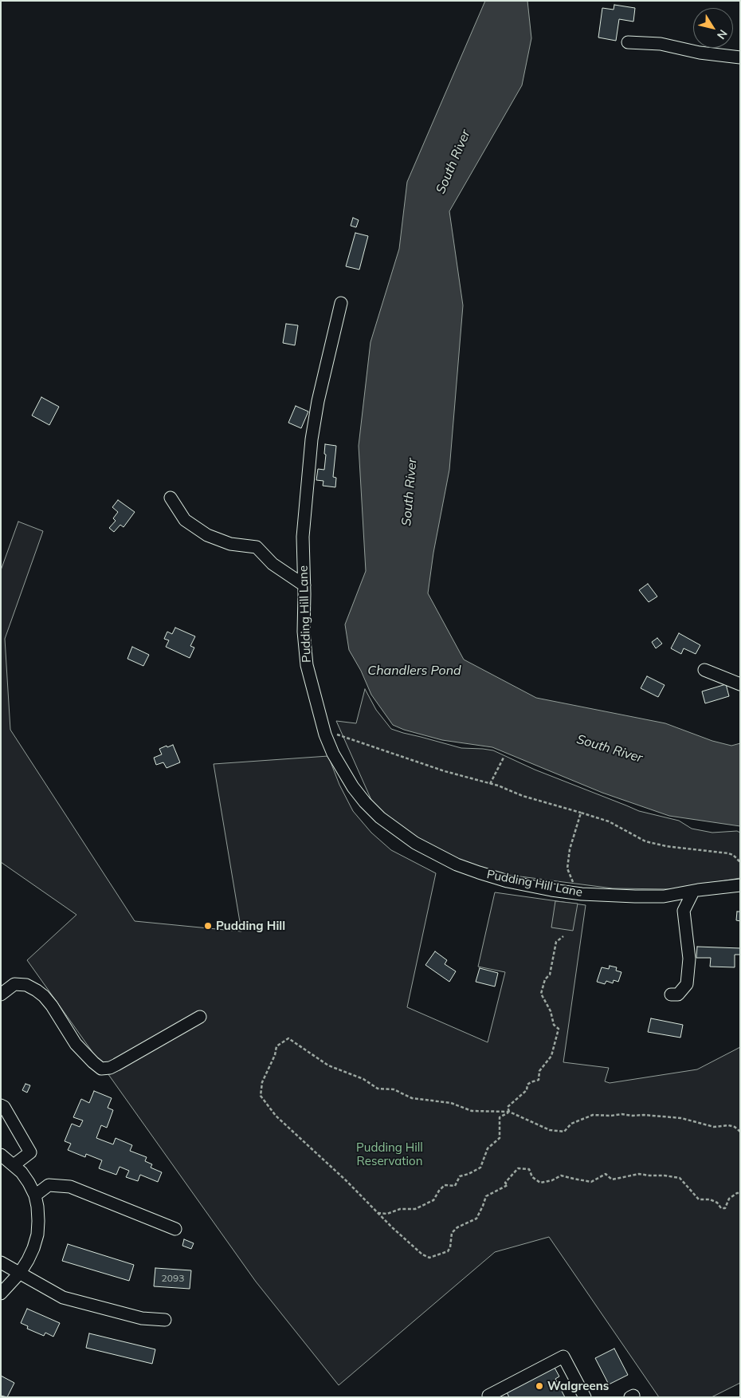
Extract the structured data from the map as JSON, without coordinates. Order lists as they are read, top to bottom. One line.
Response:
{"streets":{"street":["Pudding Hill Lane"]},"water":["South River","Chandlers Pond"],"parks":["Pudding Hill Reservation"],"places":["Pudding Hill","Walgreens"],"house_numbers":["2093"],"north":"bottom right"}
